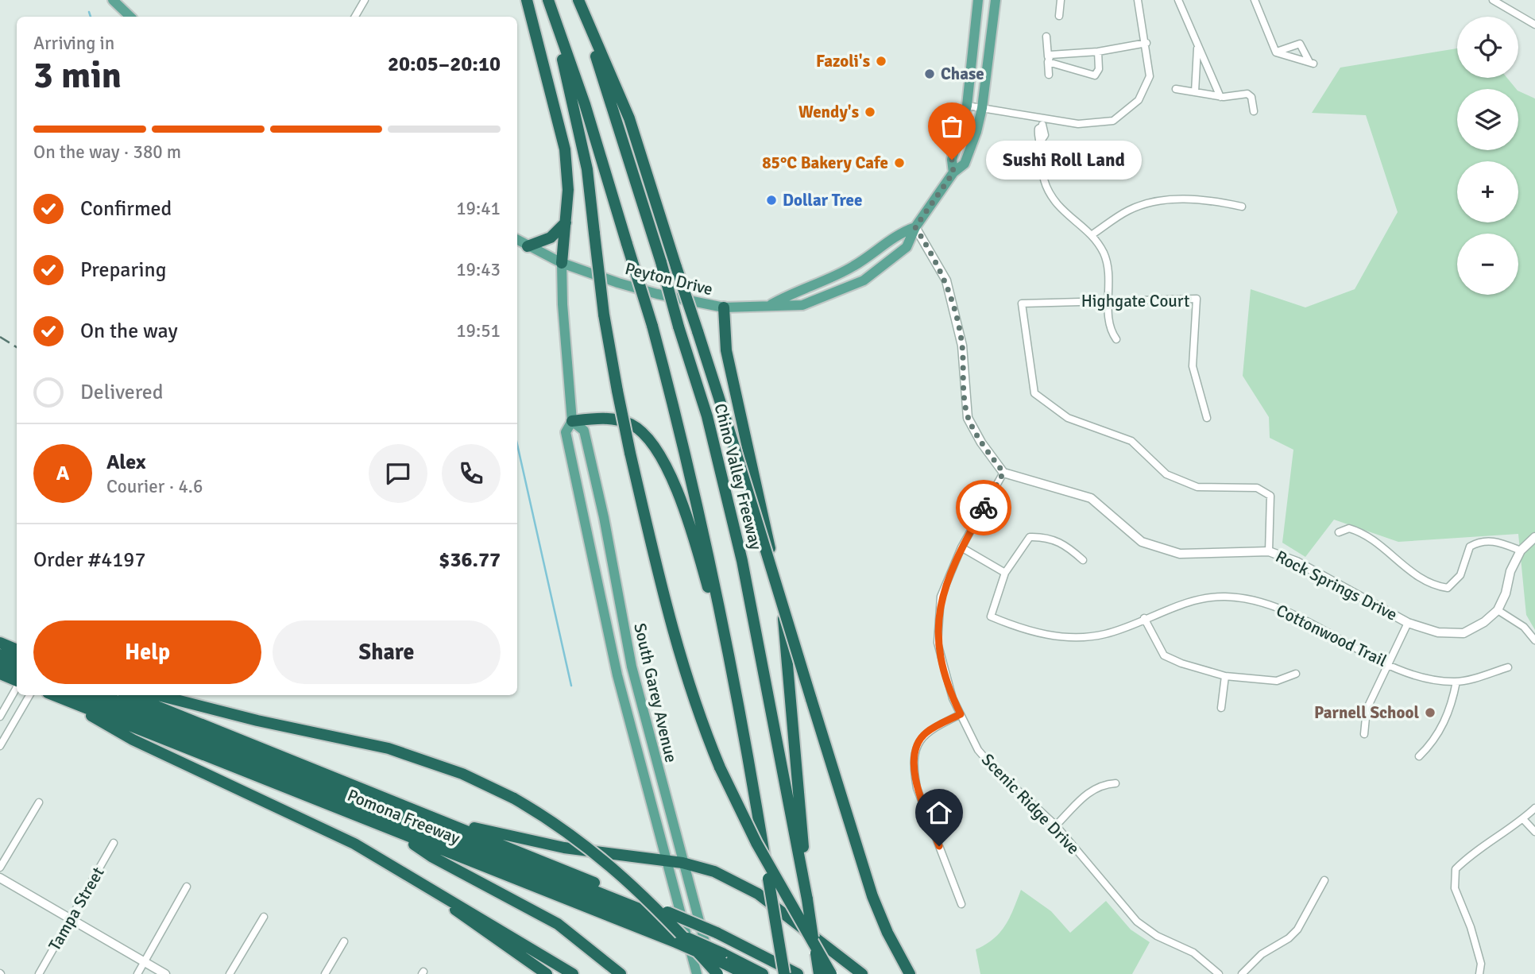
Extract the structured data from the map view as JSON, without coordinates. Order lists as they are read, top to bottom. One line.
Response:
{"streets":{"highway":["Chino Valley Freeway","Pomona Freeway"],"main road":["Peyton Drive","South Garey Avenue"],"street":["Highgate Court","Rock Springs Drive","Cottonwood Trail","Scenic Ridge Drive","Tampa Street"]},"crossings":[["Peyton Drive","South Garey Avenue"],["Highgate Court","Rock Springs Drive"],["Rock Springs Drive","Scenic Ridge Drive"]],"places":["Fazoli's","Chase","Wendy's","Sushi Roll Land","85°C Bakery Cafe","Dollar Tree","Parnell School"],"page":{"map_buttons":["+","−"],"heading":["3 min","Arriving in","20:05–20:10"],"panel":["Alex","Courier · 4.6","Order #4197","$36.77"],"bar":"On the way · 380 m","bubble":"Sushi Roll Land","list":[["Confirmed","19:41"],["Preparing","19:43"],["On the way","19:51"],"Delivered"],"round":"A","buttons":["Help","Share"]}}
